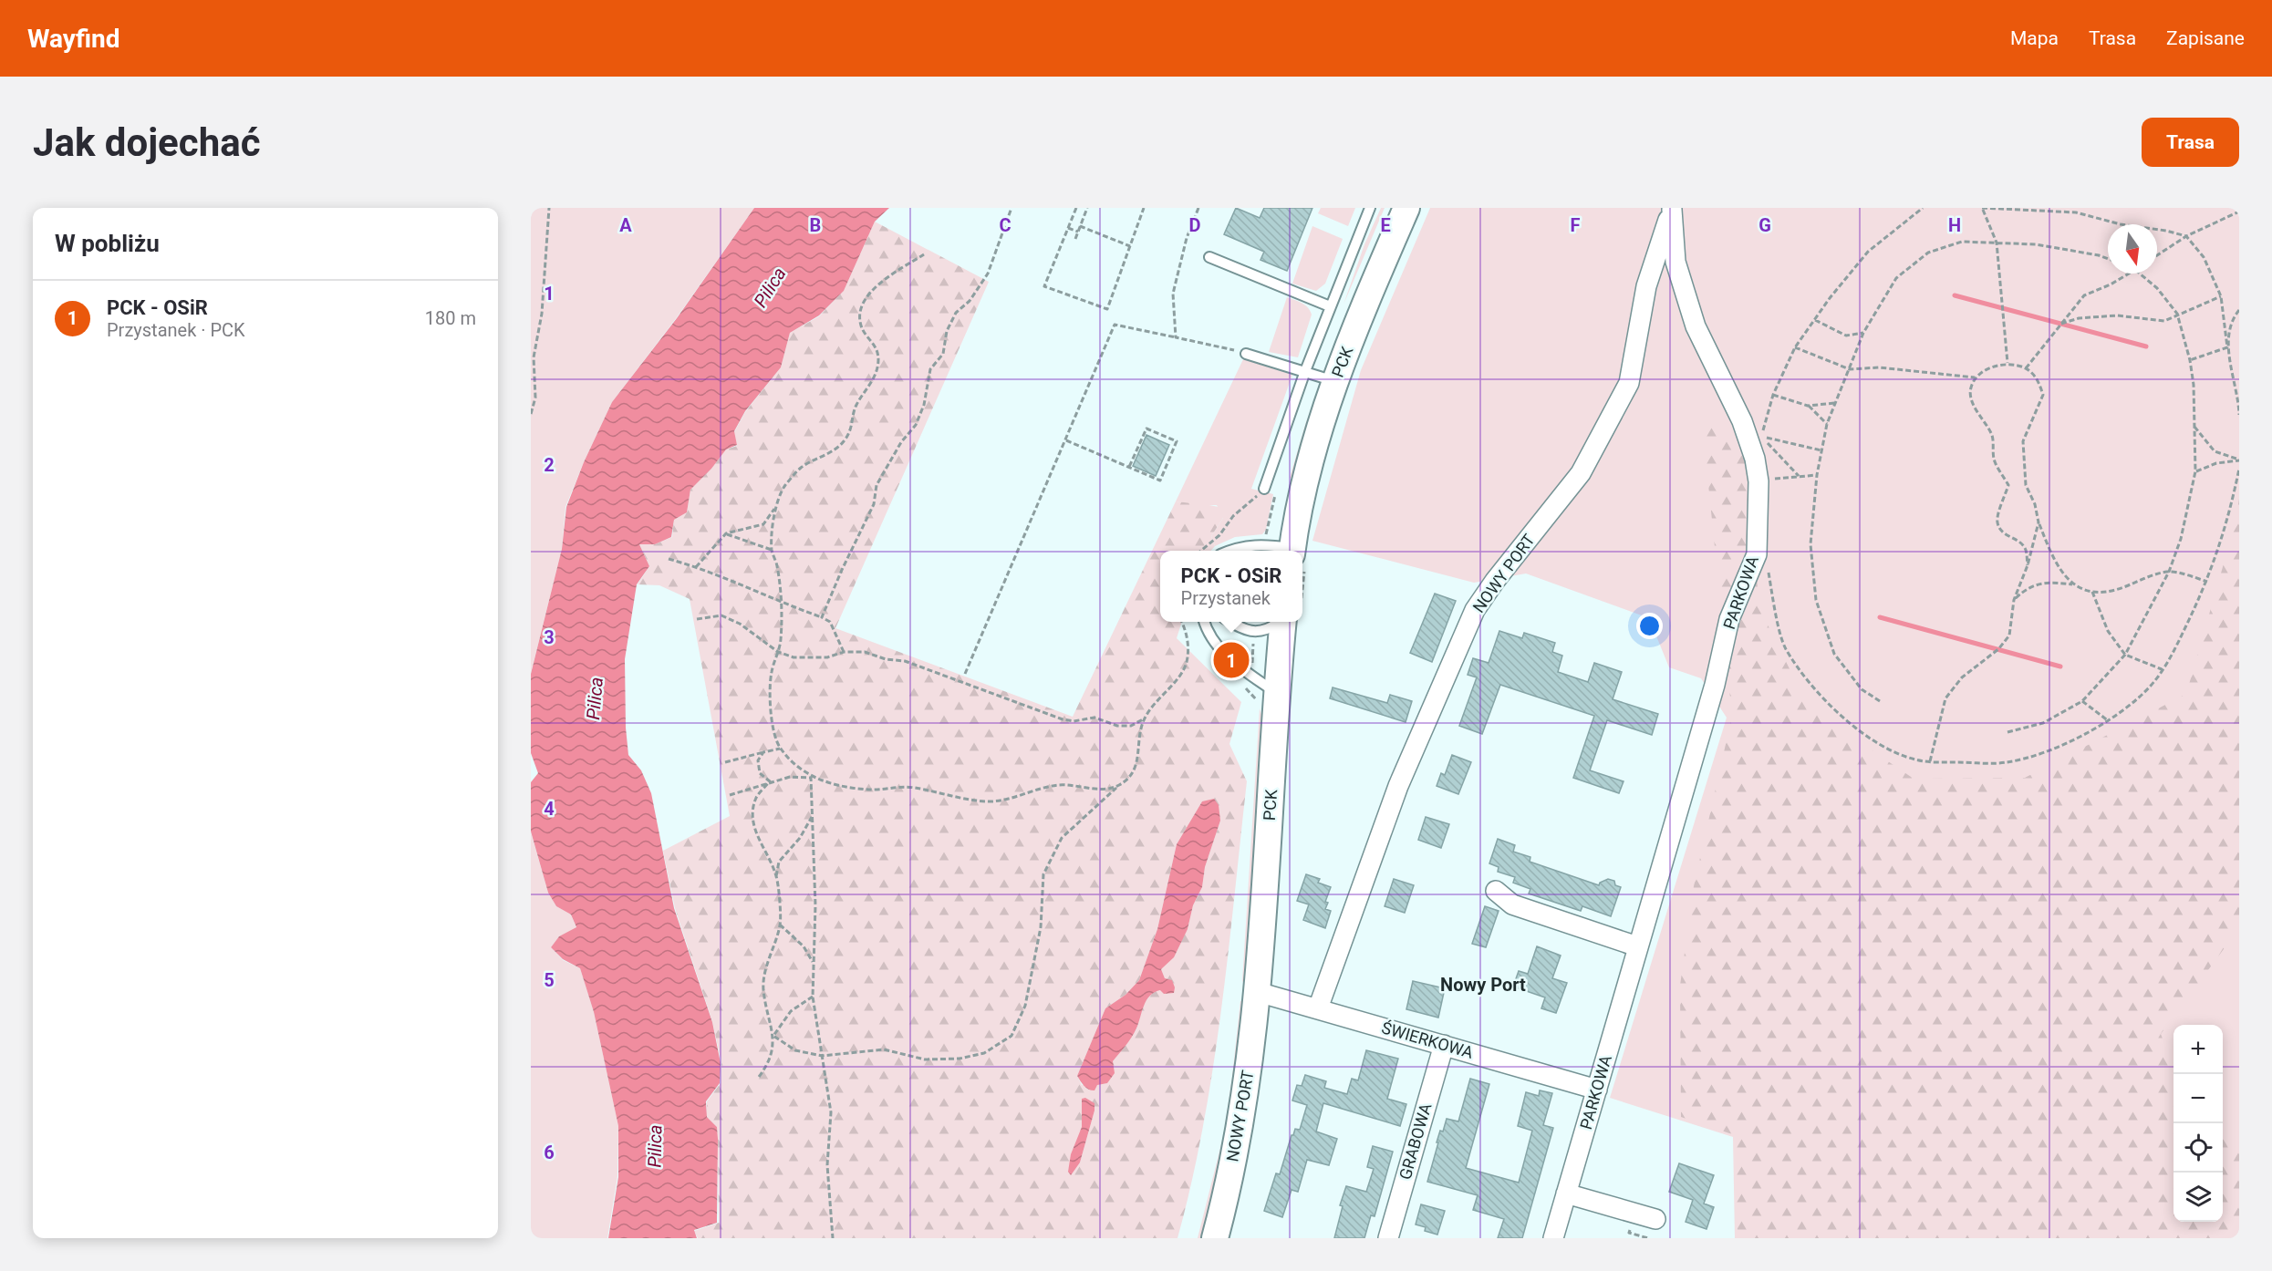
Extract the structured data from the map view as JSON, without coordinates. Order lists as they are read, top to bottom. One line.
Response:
{"streets":{"street":["PCK","NOWY PORT","PARKOWA","ŚWIERKOWA","GRABOWA"]},"crossings":[["PCK","NOWY PORT"],["PCK","ŚWIERKOWA"],["NOWY PORT","PARKOWA"],["NOWY PORT","ŚWIERKOWA"],["PARKOWA","ŚWIERKOWA"],["ŚWIERKOWA","GRABOWA"]],"districts":["Nowy Port"],"water":["Pilica"],"north":"bottom","page":{"header":"Wayfind","nav":["Mapa","Trasa","Zapisane"],"buttons":"Trasa","title":"Jak dojechać","heading":"W pobliżu","list":[{"mark":"1","name":"PCK - OSiR","note":"Przystanek · PCK","value":"180 m"}],"popup":["PCK - OSiR","Przystanek"],"pins":"1","map_buttons":["+","−"]},"grid":{"columns":["A","B","C","D","E","F","G","H"],"rows":["1","2","3","4","5","6"]}}
